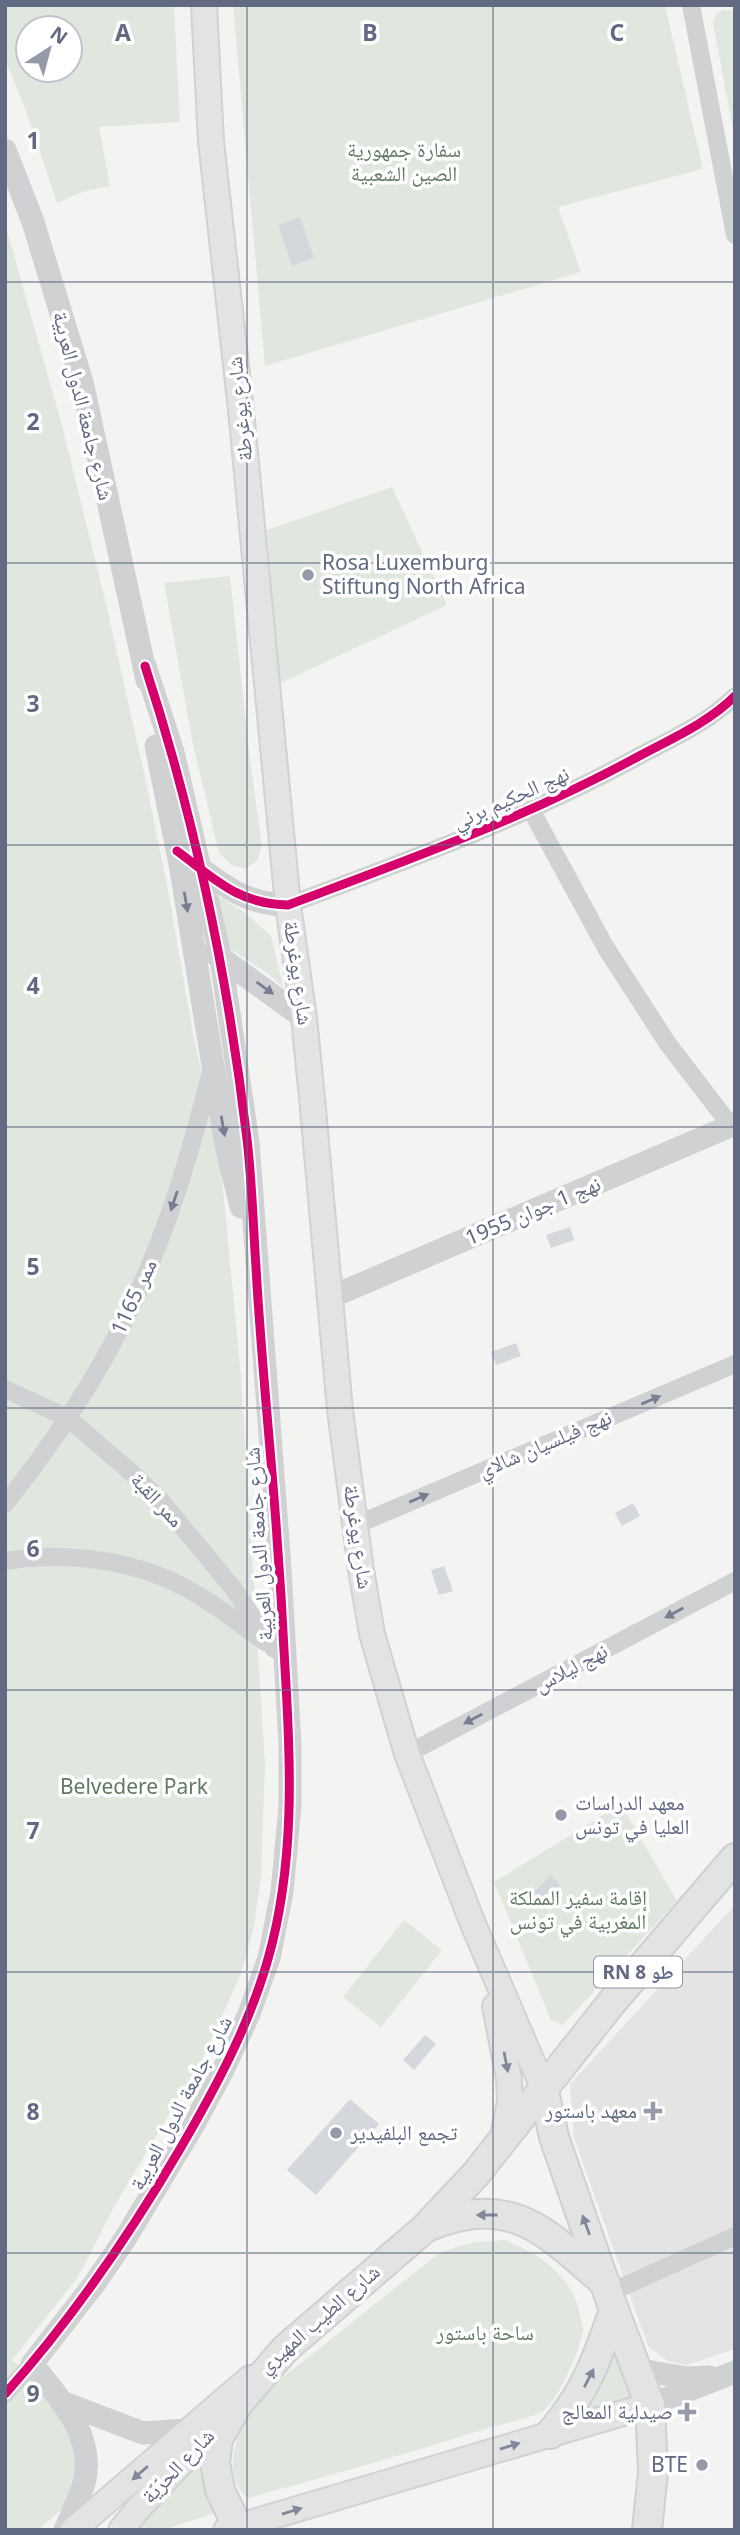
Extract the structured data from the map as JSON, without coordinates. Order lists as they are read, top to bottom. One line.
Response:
{"streets":{"main road":["شارع يوغرطة","RN 8 طو","شارع الطيب المهيري","شارع الحرّيّة"],"street":["شارع جامعة الدول العربية","نهج الحكيم برني","نهج 1 جوان 1955","ممر 1165","نهج فيلسيان شالاي","ممر القبة","نهج ليلاس"]},"crossings":[["شارع جامعة الدول العربية","ممر 1165"],["شارع جامعة الدول العربية","ممر القبة"],["شارع يوغرطة","نهج الحكيم برني"],["شارع يوغرطة","نهج 1 جوان 1955"],["شارع يوغرطة","نهج فيلسيان شالاي"],["شارع يوغرطة","نهج ليلاس"],["شارع يوغرطة","RN 8 طو"],["شارع يوغرطة","شارع الطيب المهيري"],["ممر 1165","ممر القبة"],["RN 8 طو","شارع الطيب المهيري"]],"one_way":["ممر 1165","نهج فيلسيان شالاي","نهج ليلاس"],"parks":["سفارة جمهورية الصين الشعبية","Belvedere Park","إقامة سفير المملكة المغربية في تونس","ساحة باستور"],"places":{"other":["Rosa Luxemburg Stiftung North Africa","معهد الدراسات العليا في تونس","تجمع البلفيدير","BTE"],"health":["معهد باستور","صيدلية المعالج"]},"north":"top right","grid":{"columns":["A","B","C"],"rows":["1","2","3","4","5","6","7","8","9"]}}
